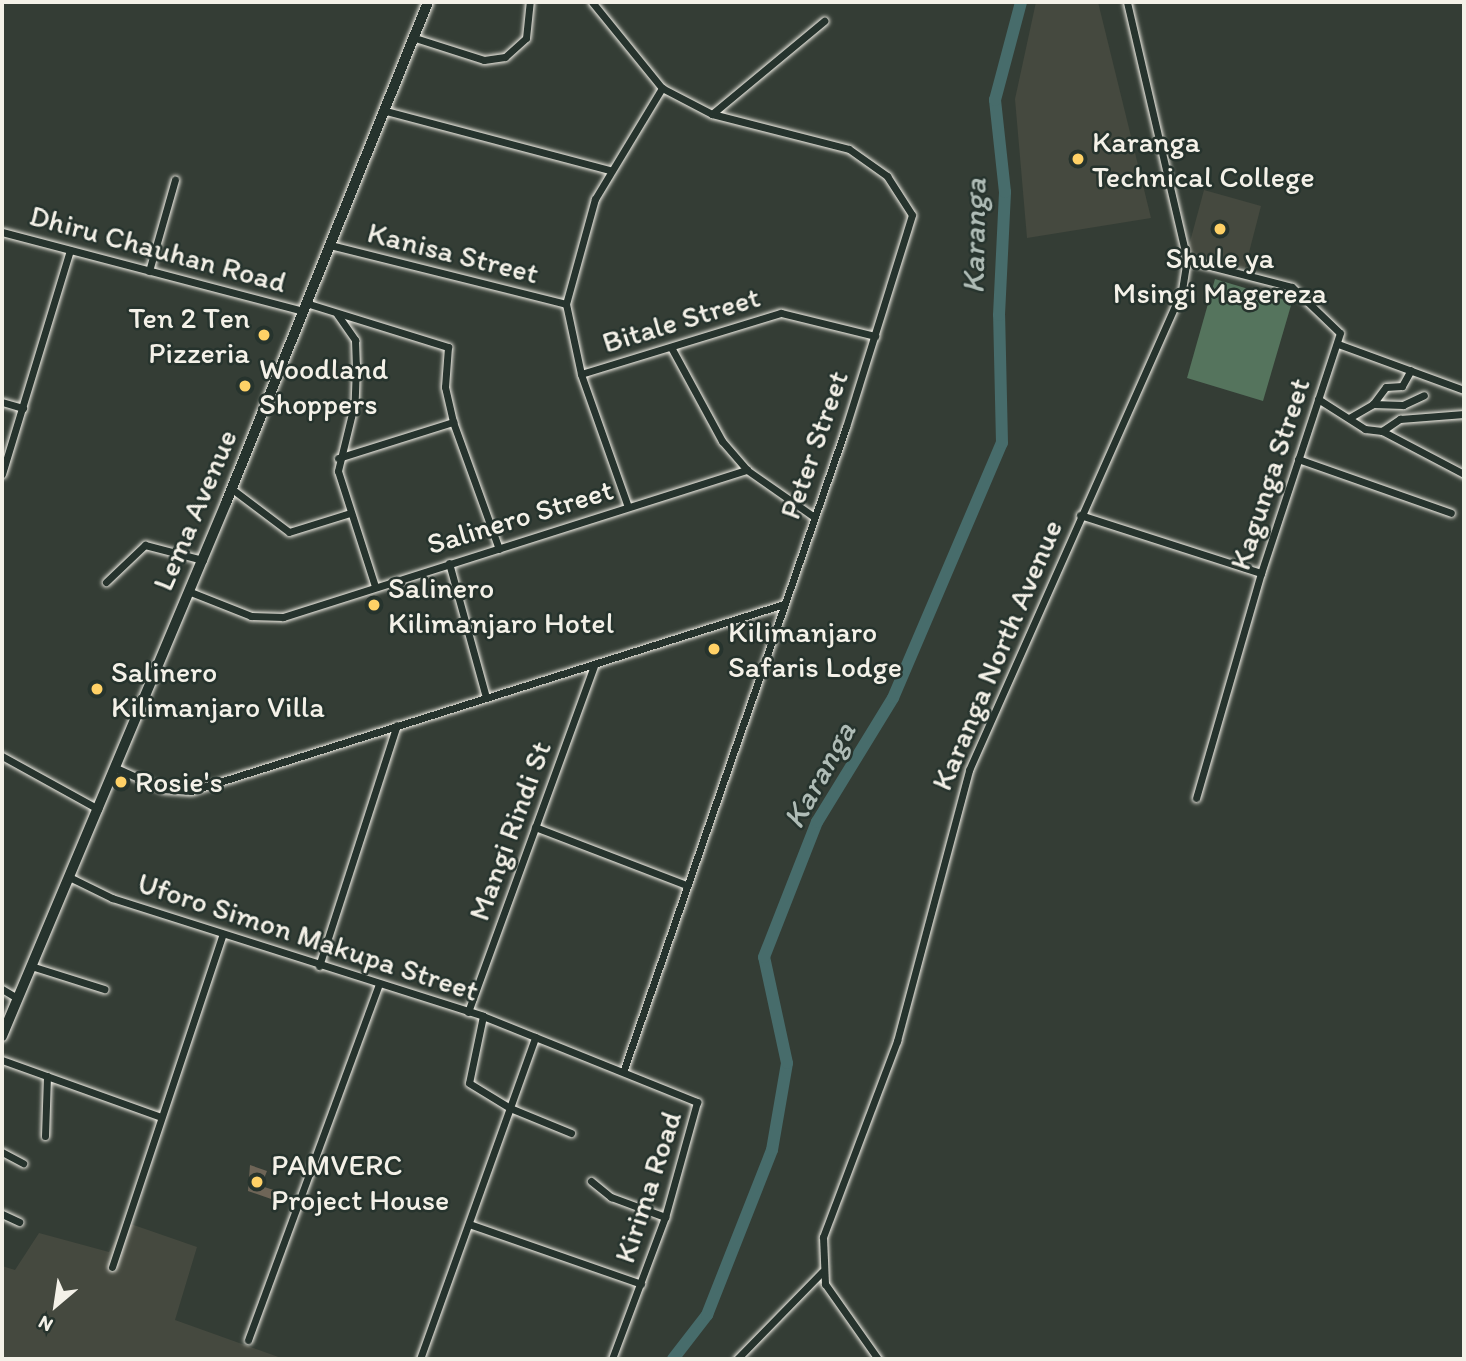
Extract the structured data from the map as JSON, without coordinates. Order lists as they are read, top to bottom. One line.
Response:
{"streets":{"main road":["Lema Avenue"],"street":["Dhiru Chauhan Road","Kanisa Street","Bitale Street","Peter Street","Kagunga Street","Salinero Street","Karanga North Avenue","Mangi Rindi St","Uforo Simon Makupa Street","Kirima Road"]},"crossings":[["Dhiru Chauhan Road","Lema Avenue"],["Kanisa Street","Lema Avenue"],["Bitale Street","Peter Street"],["Peter Street","Uforo Simon Makupa Street"],["Peter Street","Kirima Road"],["Lema Avenue","Salinero Street"],["Lema Avenue","Uforo Simon Makupa Street"],["Mangi Rindi St","Uforo Simon Makupa Street"],["Uforo Simon Makupa Street","Kirima Road"]],"water":["Karanga"],"places":["Karanga Technical College","Shule ya Msingi Magereza","Ten 2 Ten Pizzeria","Woodland Shoppers","Salinero Kilimanjaro Hotel","Kilimanjaro Safaris Lodge","Salinero Kilimanjaro Villa","Rosie's","PAMVERC Project House"],"north":"bottom left"}
